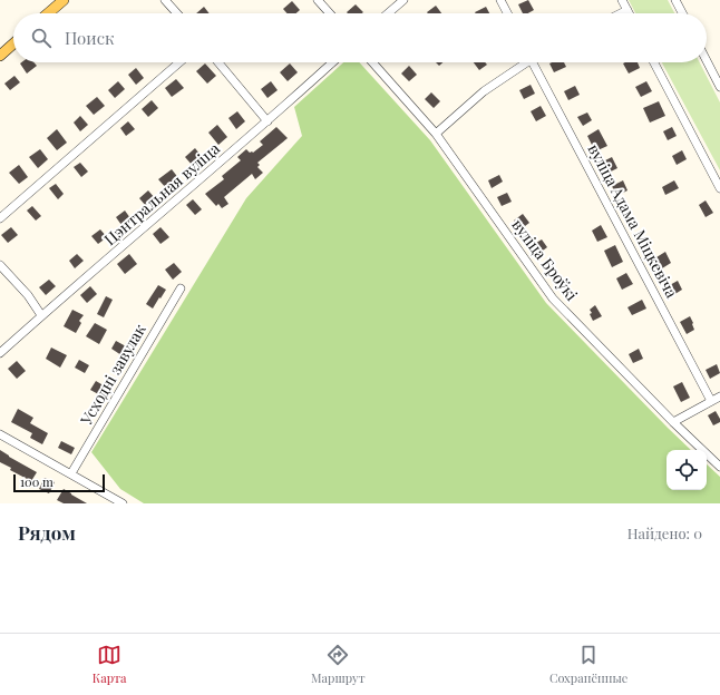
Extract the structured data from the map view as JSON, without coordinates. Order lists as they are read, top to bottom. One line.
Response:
{"streets":{"street":["Цэнтральная вуліца","вуліца Адама Міцкевіча","вуліца Броўкі","Усходні завулак"]},"scale_bar":"100 m","page":{"search":"Поиск","scale":"100 m","heading":["Рядом","Найдено: 0"],"nav":["Карта","Маршрут","Сохранённые"]}}
